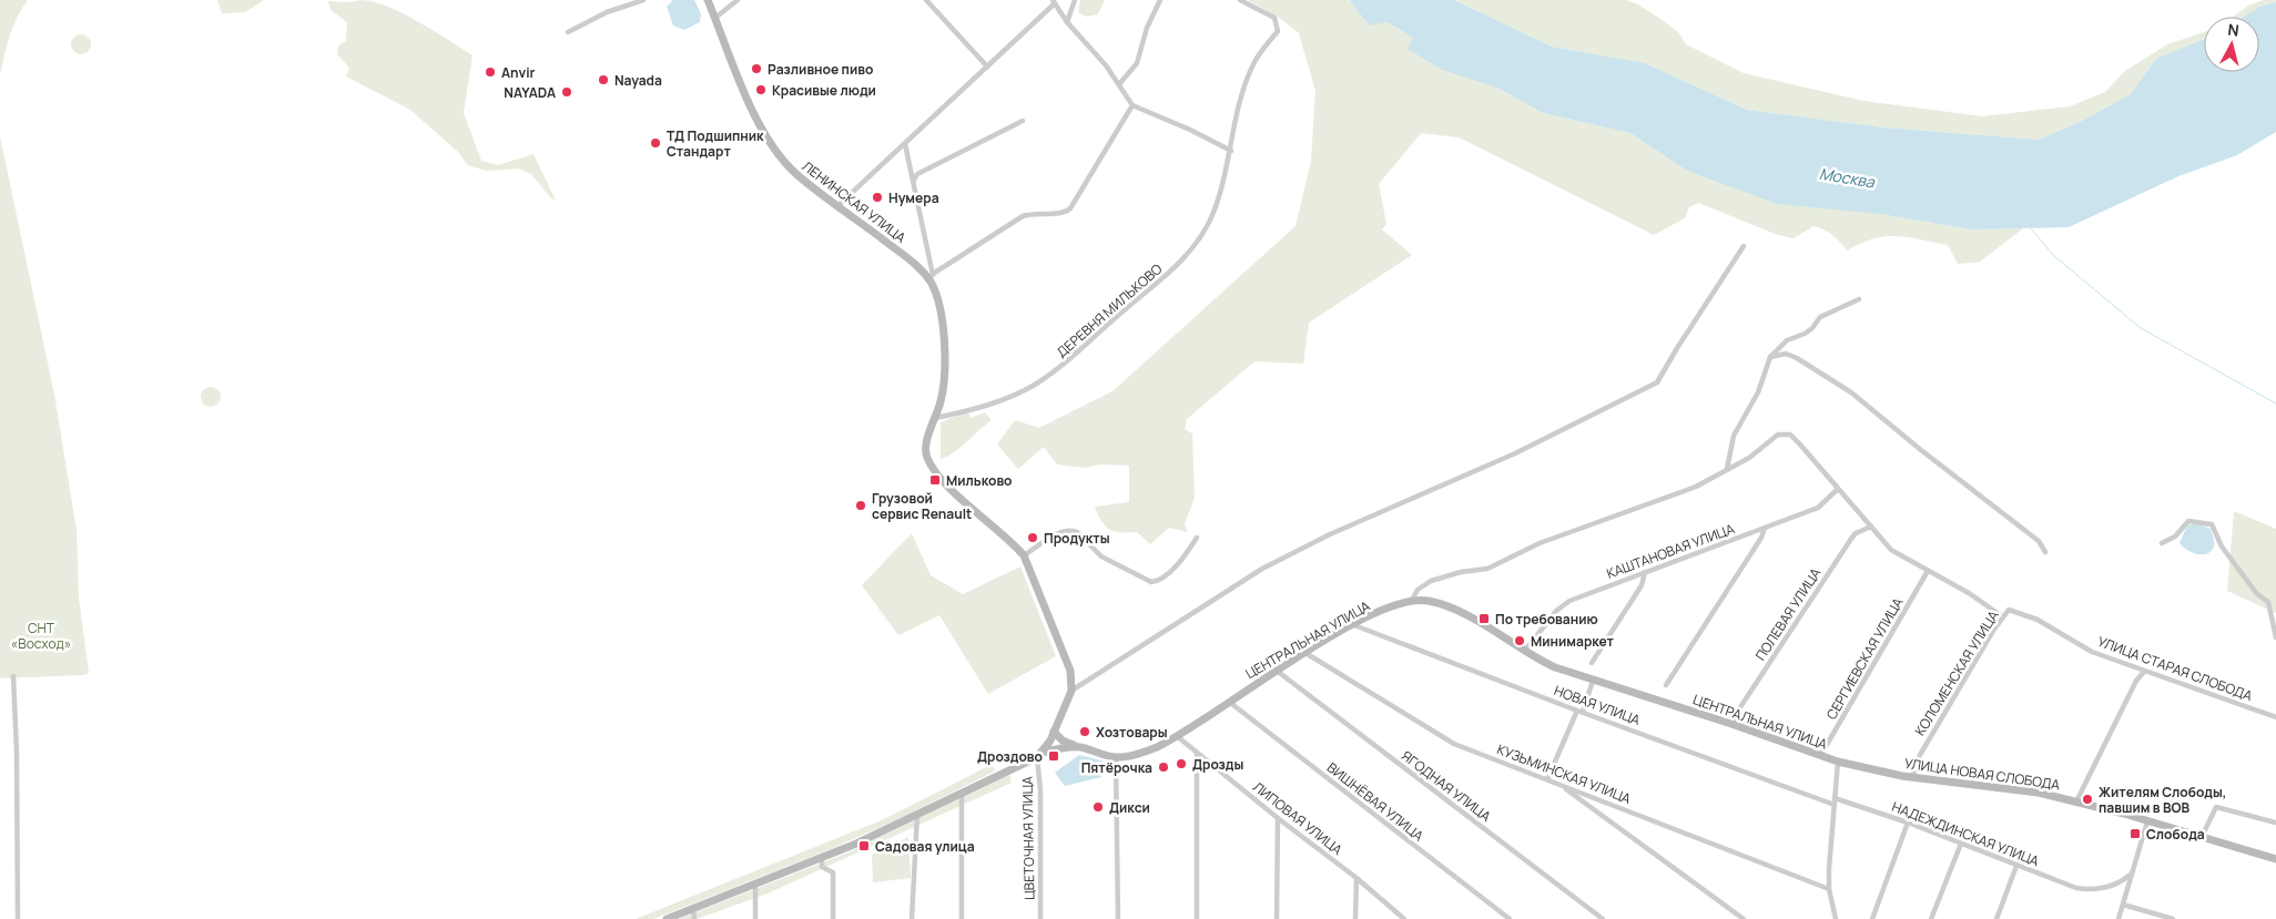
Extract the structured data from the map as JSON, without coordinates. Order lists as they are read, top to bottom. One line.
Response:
{"streets":{"street":["ЛЕНИНСКАЯ УЛИЦА","ДЕРЕВНЯ МИЛЬКОВО","КАШТАНОВАЯ УЛИЦА","ПОЛЕВАЯ УЛИЦА","ЦЕНТРАЛЬНАЯ УЛИЦА","СЕРГИЕВСКАЯ УЛИЦА","УЛИЦА СТАРАЯ СЛОБОДА","КОЛОМЕНСКАЯ УЛИЦА","НОВАЯ УЛИЦА","КУЗЬМИНСКАЯ УЛИЦА","УЛИЦА НОВАЯ СЛОБОДА","ЯГОДНАЯ УЛИЦА","ВИШНЁВАЯ УЛИЦА","ЛИПОВАЯ УЛИЦА","НАДЕЖДИНСКАЯ УЛИЦА","ЦВЕТОЧНАЯ УЛИЦА"]},"crossings":[["ЛЕНИНСКАЯ УЛИЦА","ДЕРЕВНЯ МИЛЬКОВО"],["КАШТАНОВАЯ УЛИЦА","ЦЕНТРАЛЬНАЯ УЛИЦА"],["ПОЛЕВАЯ УЛИЦА","ЦЕНТРАЛЬНАЯ УЛИЦА"],["ЦЕНТРАЛЬНАЯ УЛИЦА","СЕРГИЕВСКАЯ УЛИЦА"],["ЦЕНТРАЛЬНАЯ УЛИЦА","НОВАЯ УЛИЦА"],["ЦЕНТРАЛЬНАЯ УЛИЦА","КУЗЬМИНСКАЯ УЛИЦА"],["ЦЕНТРАЛЬНАЯ УЛИЦА","УЛИЦА НОВАЯ СЛОБОДА"],["ЦЕНТРАЛЬНАЯ УЛИЦА","ЯГОДНАЯ УЛИЦА"],["ЦЕНТРАЛЬНАЯ УЛИЦА","ВИШНЁВАЯ УЛИЦА"],["ЦЕНТРАЛЬНАЯ УЛИЦА","ЛИПОВАЯ УЛИЦА"],["УЛИЦА СТАРАЯ СЛОБОДА","КОЛОМЕНСКАЯ УЛИЦА"],["КОЛОМЕНСКАЯ УЛИЦА","УЛИЦА НОВАЯ СЛОБОДА"],["НОВАЯ УЛИЦА","НАДЕЖДИНСКАЯ УЛИЦА"]],"water":["Москва"],"parks":["СНТ «Восход»"],"places":{"other":["Разливное пиво","Anvir","Nayada","Красивые люди","NAYADA","ТД Подшипник Стандарт","Нумера","Грузовой сервис Renault","Продукты","Минимаркет","Хозтовары","Дрозды","Пятёрочка","Жителям Слободы, павшим в ВОВ","Дикси"],"transit":["Мильково","По требованию","Дроздово","Слобода","Садовая улица"]},"north":"top"}
